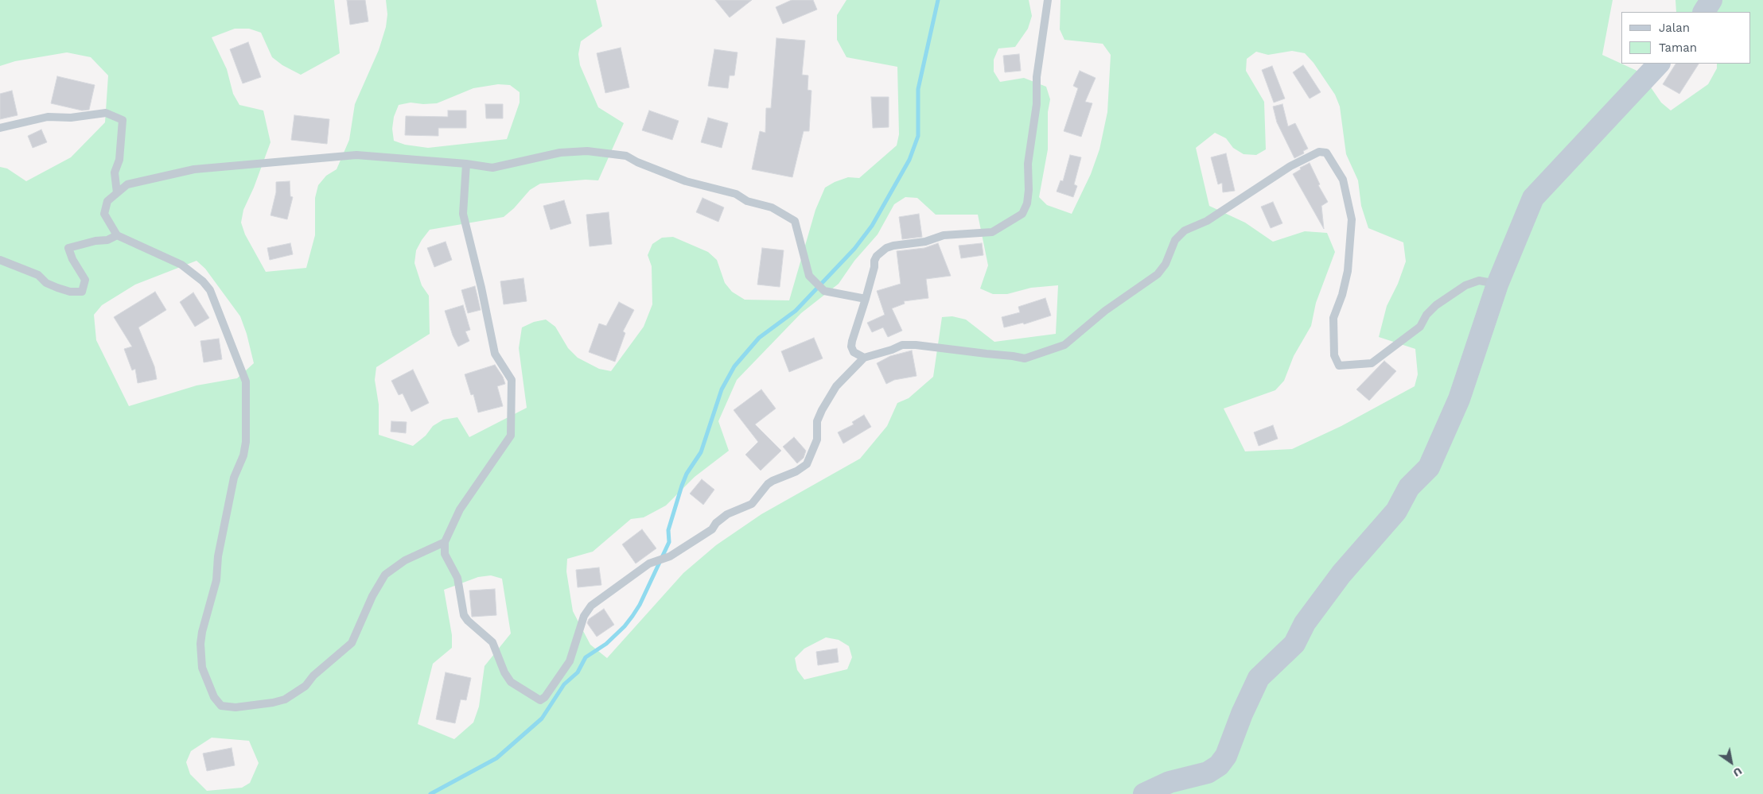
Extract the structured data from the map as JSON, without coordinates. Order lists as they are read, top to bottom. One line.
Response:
{"legend":["Jalan","Taman"],"north":"bottom right"}
